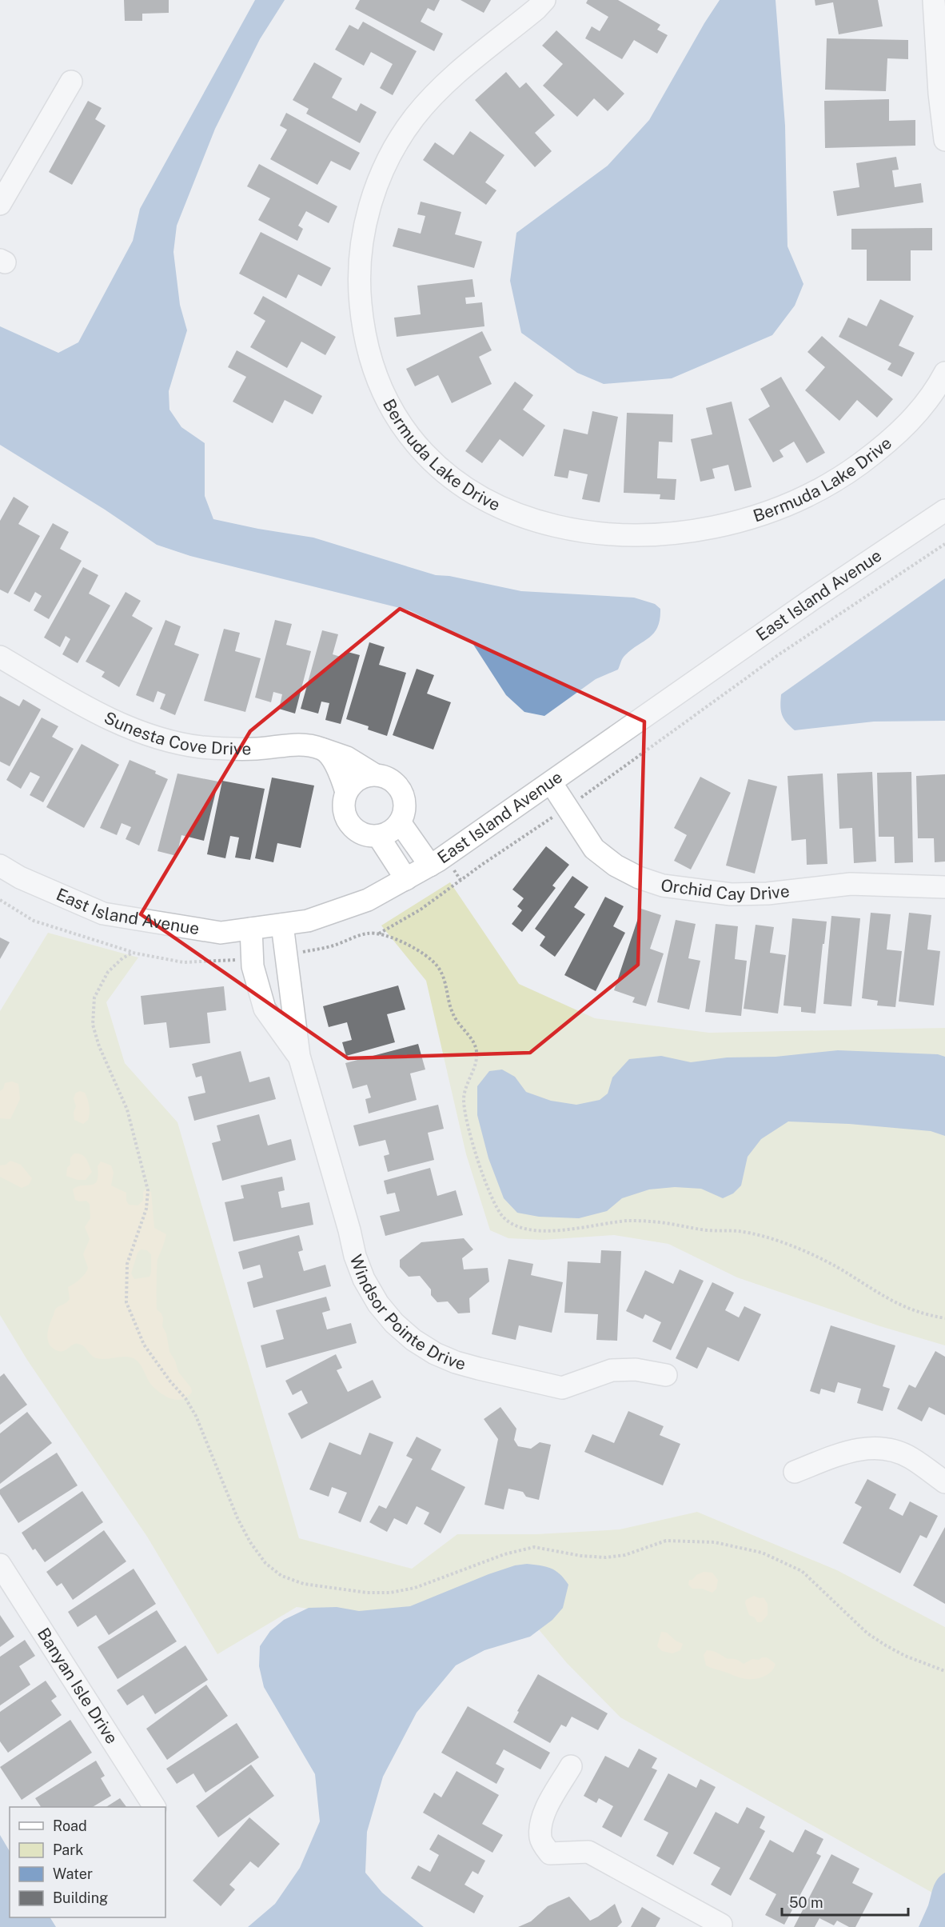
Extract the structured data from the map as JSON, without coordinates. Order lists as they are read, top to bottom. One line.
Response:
{"streets":{"street":["Bermuda Lake Drive","East Island Avenue","Sunesta Cove Drive","Orchid Cay Drive","Windsor Pointe Drive","Banyan Isle Drive"]},"crossings":[["East Island Avenue","Orchid Cay Drive"],["East Island Avenue","Windsor Pointe Drive"]],"legend":["Road","Park","Water","Building"],"scale_bar":"50 m"}
